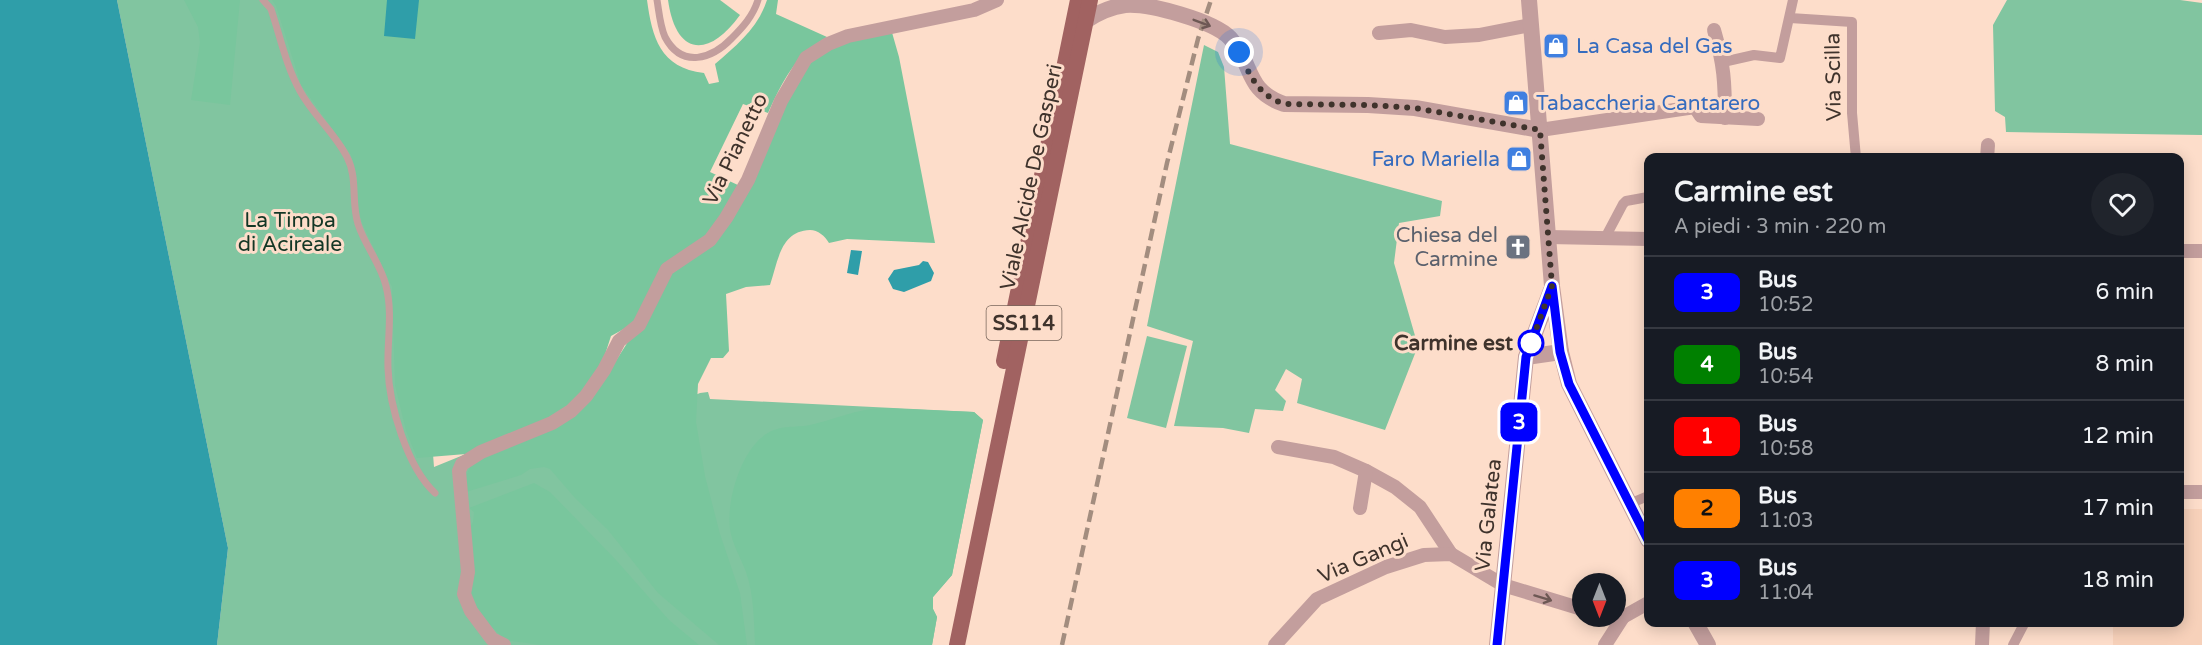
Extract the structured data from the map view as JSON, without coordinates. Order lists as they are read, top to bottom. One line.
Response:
{"streets":{"main road":["Viale Alcide De Gasperi","SS114"],"street":["Via Scilla","Via Pianetto","Via Galatea","Via Gangi"]},"crossings":[["Via Galatea","Via Gangi"]],"parks":["La Timpa di Acireale"],"places":{"shop":["La Casa del Gas","Tabaccheria Cantarero","Faro Mariella"],"church":["Chiesa del Carmine"],"other":["Carmine est"]},"lines":["bus line 3"],"north":"bottom","page":{"on_map":"3","heading":["Carmine est","A piedi · 3 min · 220 m"],"list":[{"mark":"3","name":"Bus","note":"10:52","value":"6 min"},{"mark":"4","name":"Bus","note":"10:54","value":"8 min"},{"mark":"1","name":"Bus","note":"10:58","value":"12 min"},{"mark":"2","name":"Bus","note":"11:03","value":"17 min"},{"mark":"3","name":"Bus","note":"11:04","value":"18 min"}]}}
